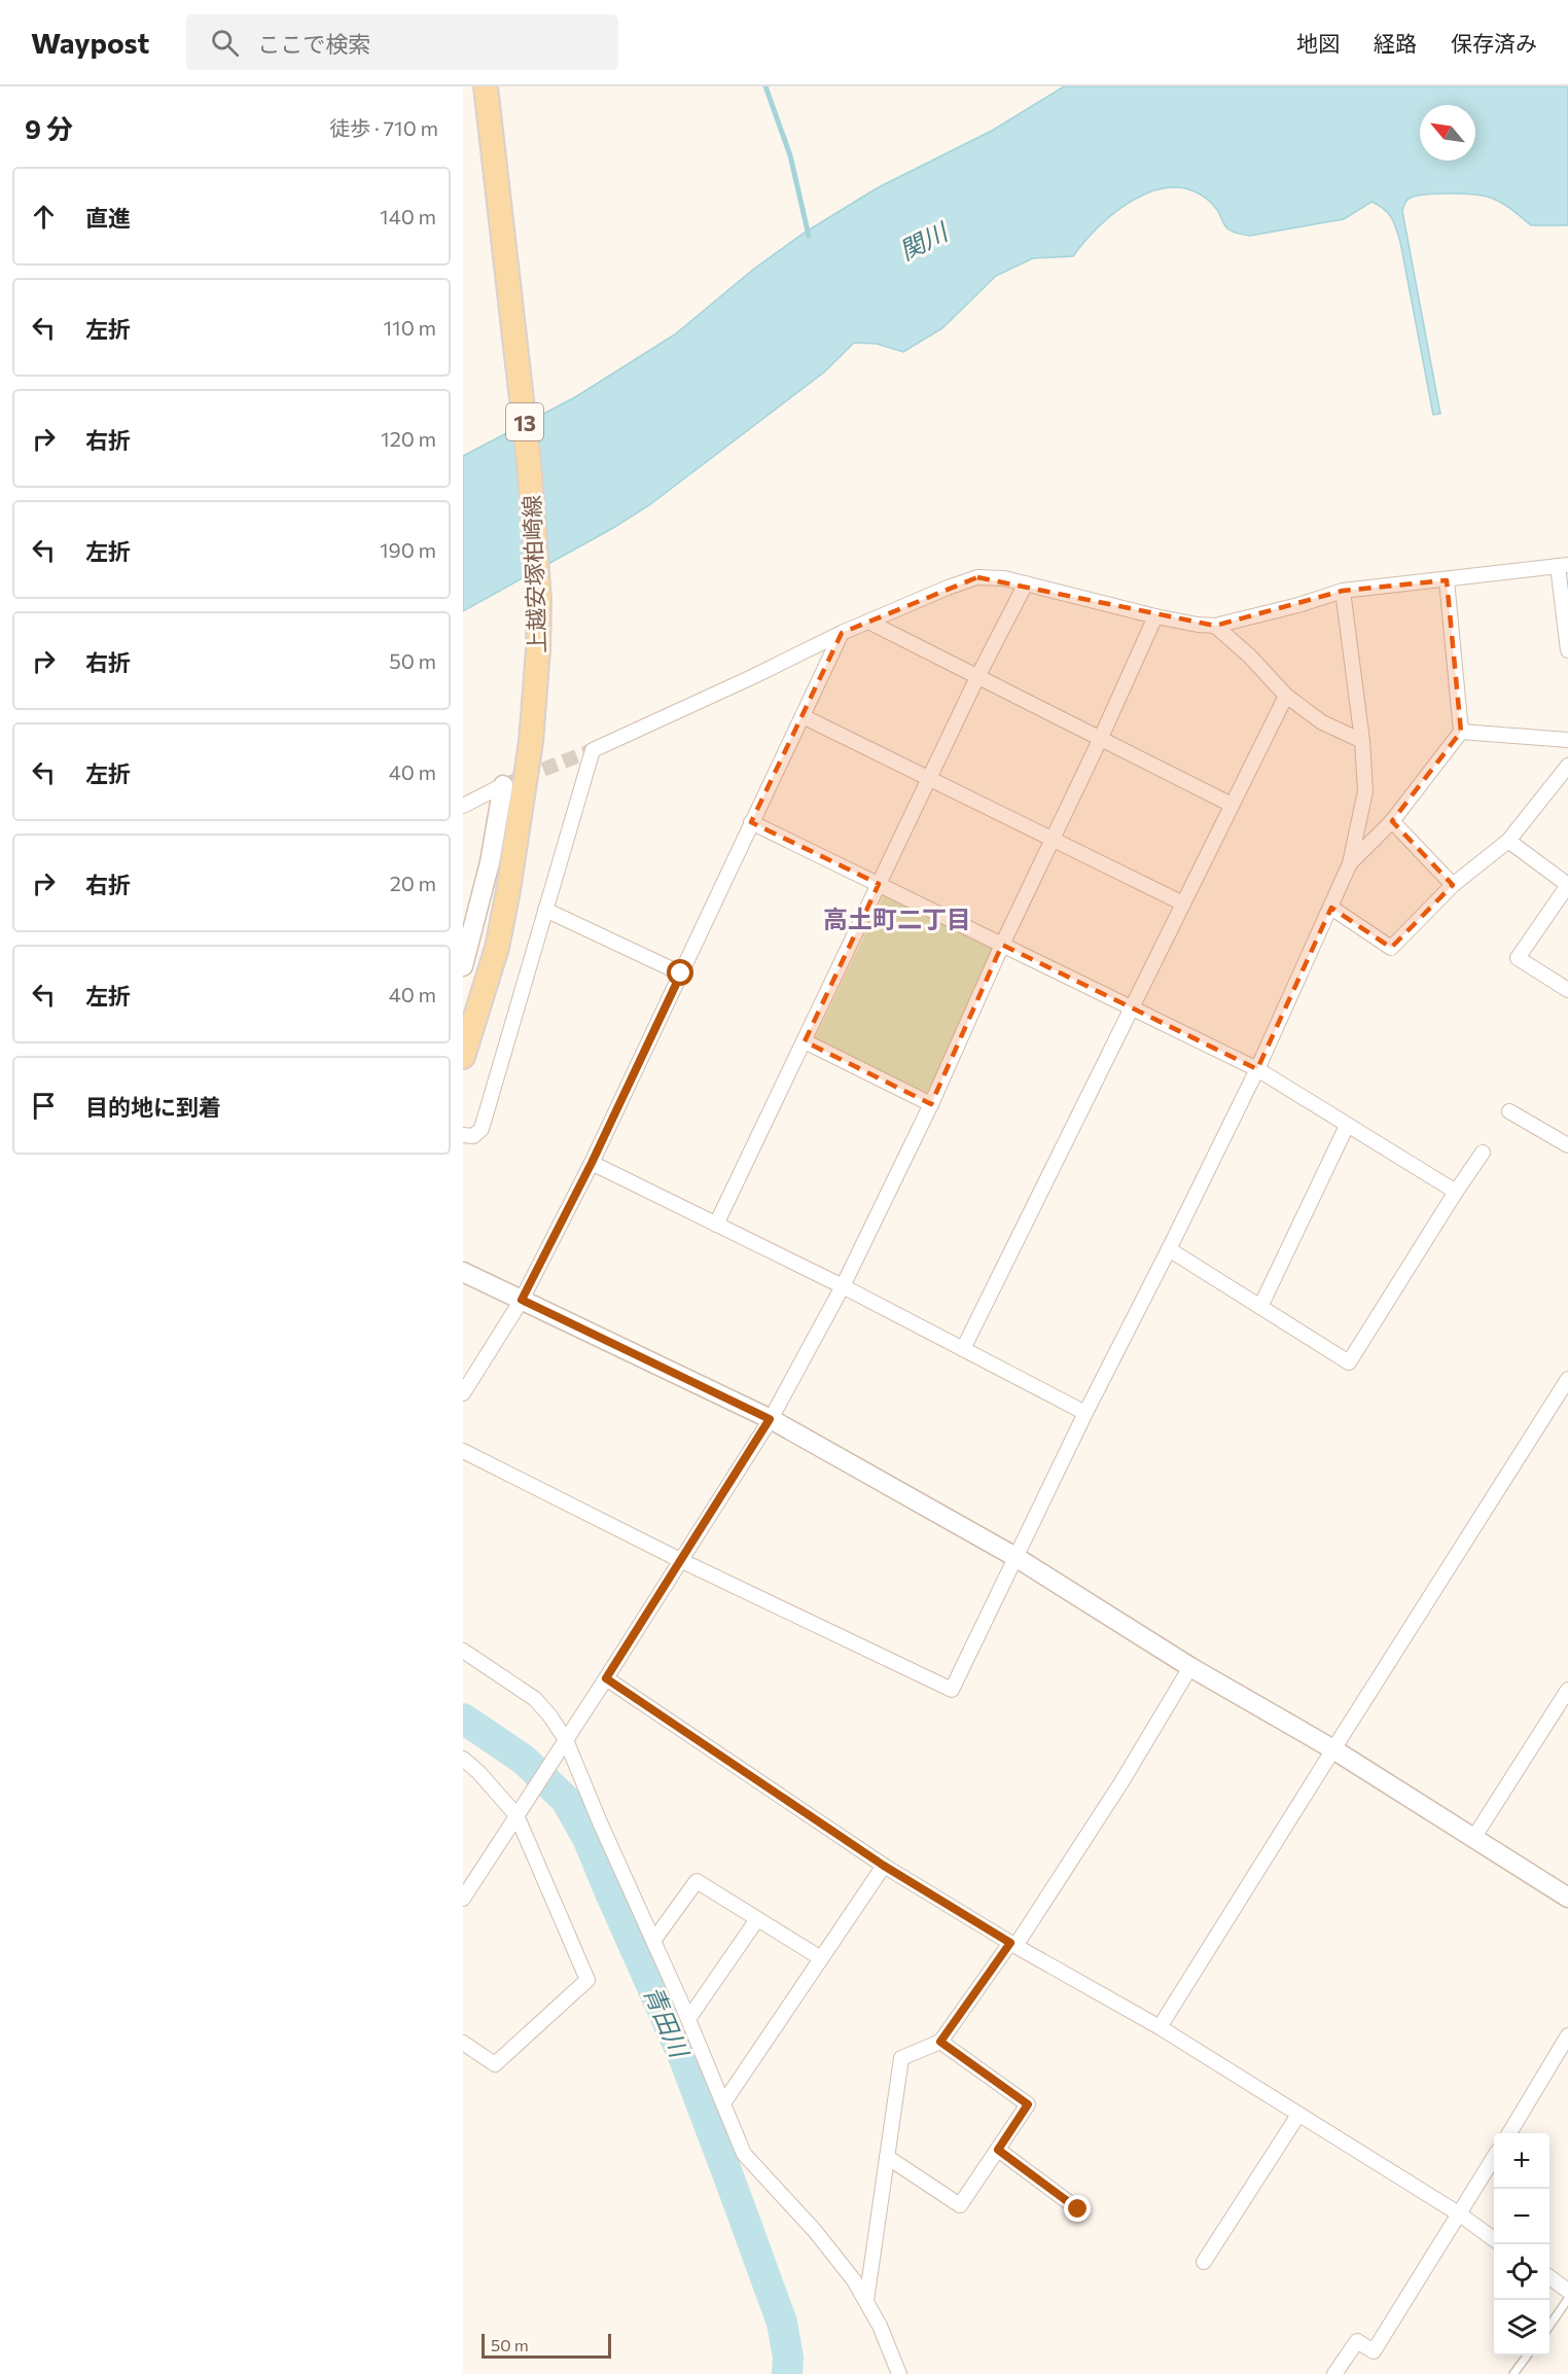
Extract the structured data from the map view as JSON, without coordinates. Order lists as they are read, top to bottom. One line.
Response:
{"streets":{"main road":["13","上越安塚柏崎線"]},"districts":["高土町二丁目"],"water":["関川","青田川"],"scale_bar":"50 m","north":"top left","page":{"header":"Waypost","search":"ここで検索","nav":["地図","経路","保存済み"],"heading":["9 分","徒歩 · 710 m"],"list":[["直進","140 m"],["左折","110 m"],["右折","120 m"],["左折","190 m"],["右折","50 m"],["左折","40 m"],["右折","20 m"],["左折","40 m"],"目的地に到着"],"map_buttons":["+","−"],"scale":"50 m"}}
